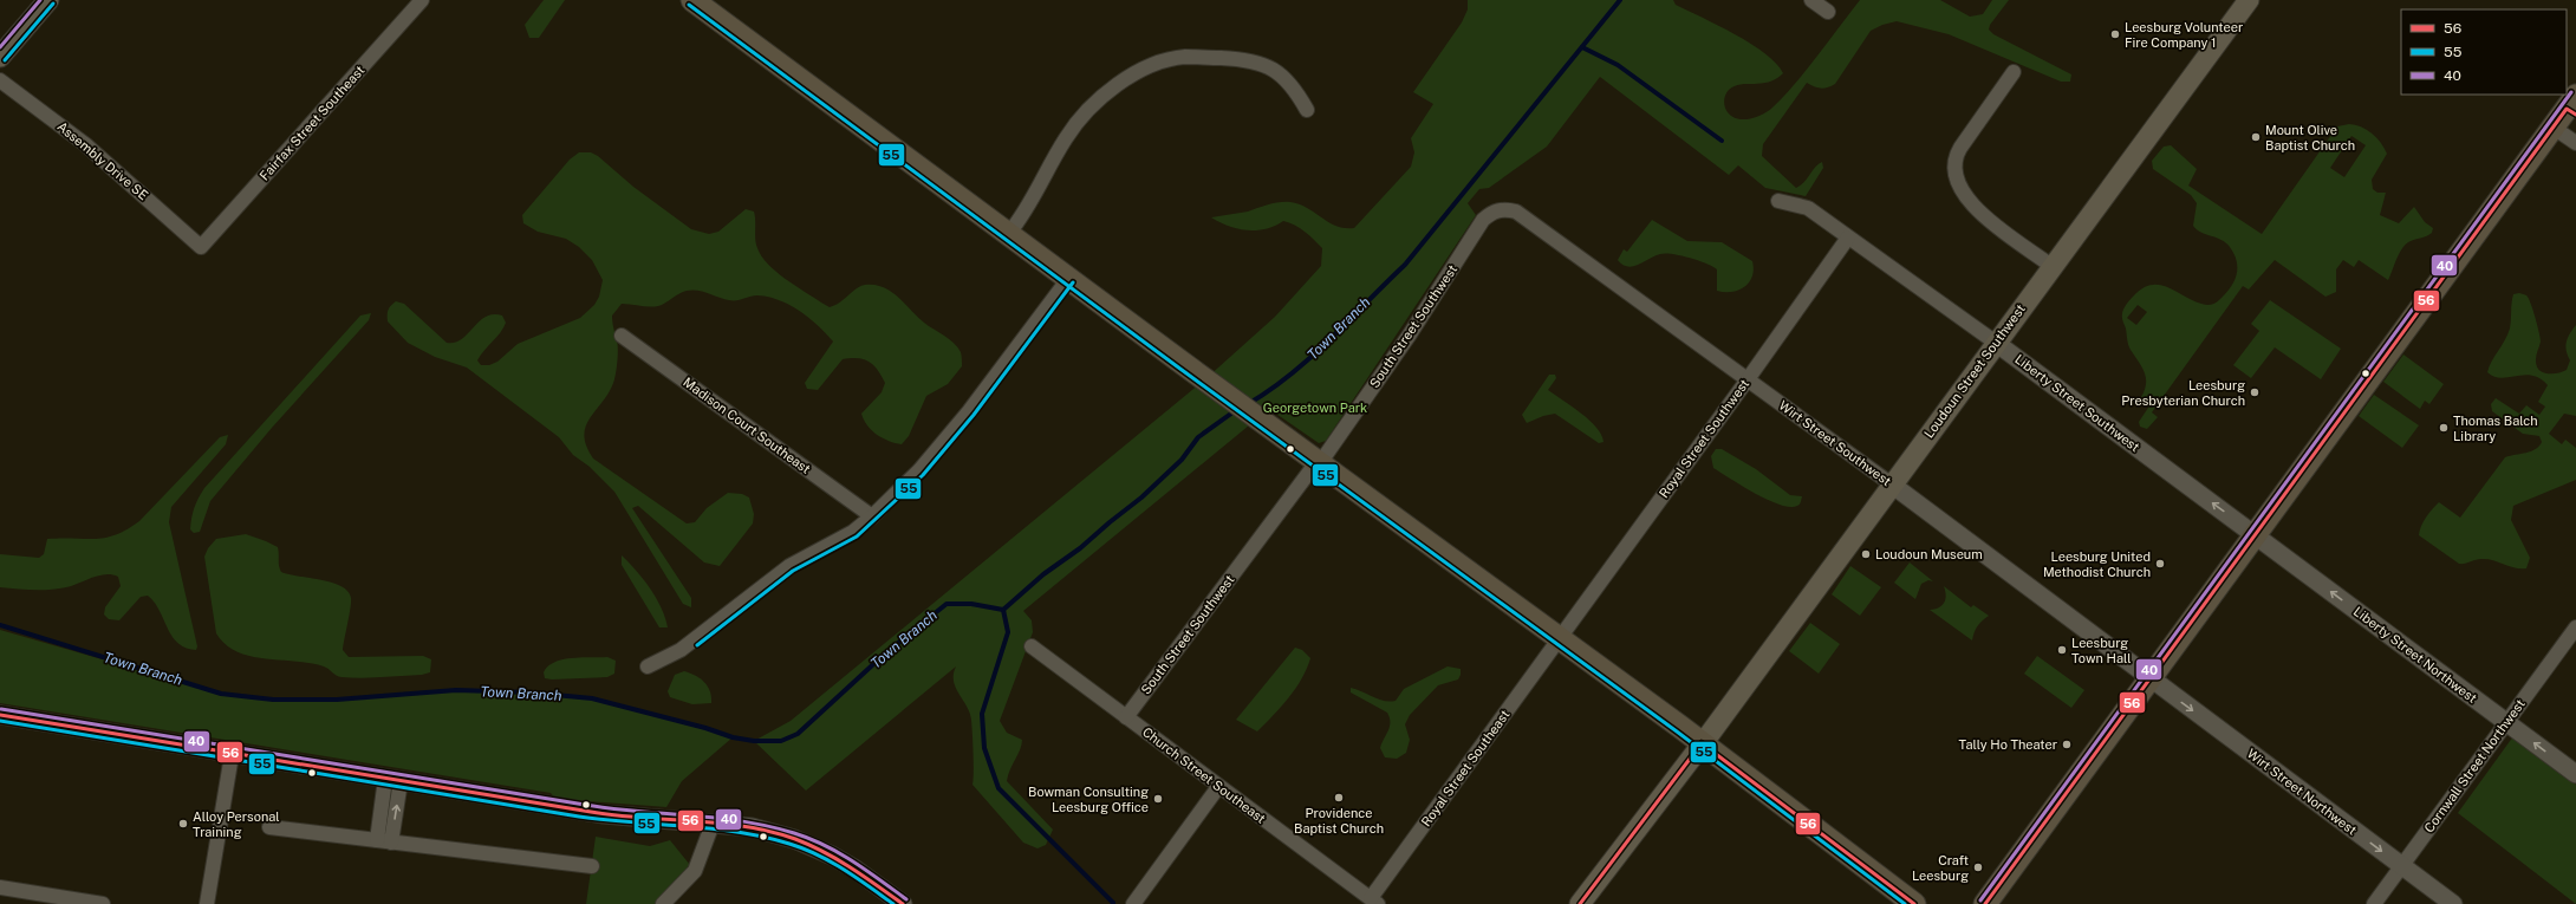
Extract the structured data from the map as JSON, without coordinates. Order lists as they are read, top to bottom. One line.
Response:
{"streets":{"main road":["Loudoun Street Southwest"],"street":["Fairfax Street Southeast","Assembly Drive SE","South Street Southwest","Liberty Street Southwest","Madison Court Southeast","Royal Street Southwest","Wirt Street Southwest","Liberty Street Northwest","Cornwall Street Northwest","Royal Street Southeast","Church Street Southeast","Wirt Street Northwest"]},"crossings":[["Fairfax Street Southeast","Assembly Drive SE"],["South Street Southwest","Wirt Street Southwest"],["South Street Southwest","Church Street Southeast"],["Loudoun Street Southwest","Liberty Street Southwest"],["Loudoun Street Southwest","Wirt Street Southwest"],["Liberty Street Southwest","Royal Street Southwest"],["Liberty Street Southwest","Liberty Street Northwest"],["Royal Street Southwest","Wirt Street Southwest"],["Royal Street Southwest","Royal Street Southeast"],["Wirt Street Southwest","Wirt Street Northwest"],["Liberty Street Northwest","Cornwall Street Northwest"],["Cornwall Street Northwest","Wirt Street Northwest"],["Royal Street Southeast","Church Street Southeast"]],"one_way":["Liberty Street Southwest","Liberty Street Northwest","Wirt Street Northwest"],"water":["Town Branch"],"parks":["Georgetown Park"],"places":["Leesburg Volunteer Fire Company 1","Mount Olive Baptist Church","Leesburg Presbyterian Church","Thomas Balch Library","Loudoun Museum","Leesburg United Methodist Church","Leesburg Town Hall","Tally Ho Theater","Providence Baptist Church","Bowman Consulting Leesburg Office","Alloy Personal Training","Craft Leesburg"],"lines":["transit line 40","transit line 55","transit line 56"],"legend":["56","55","40"]}
